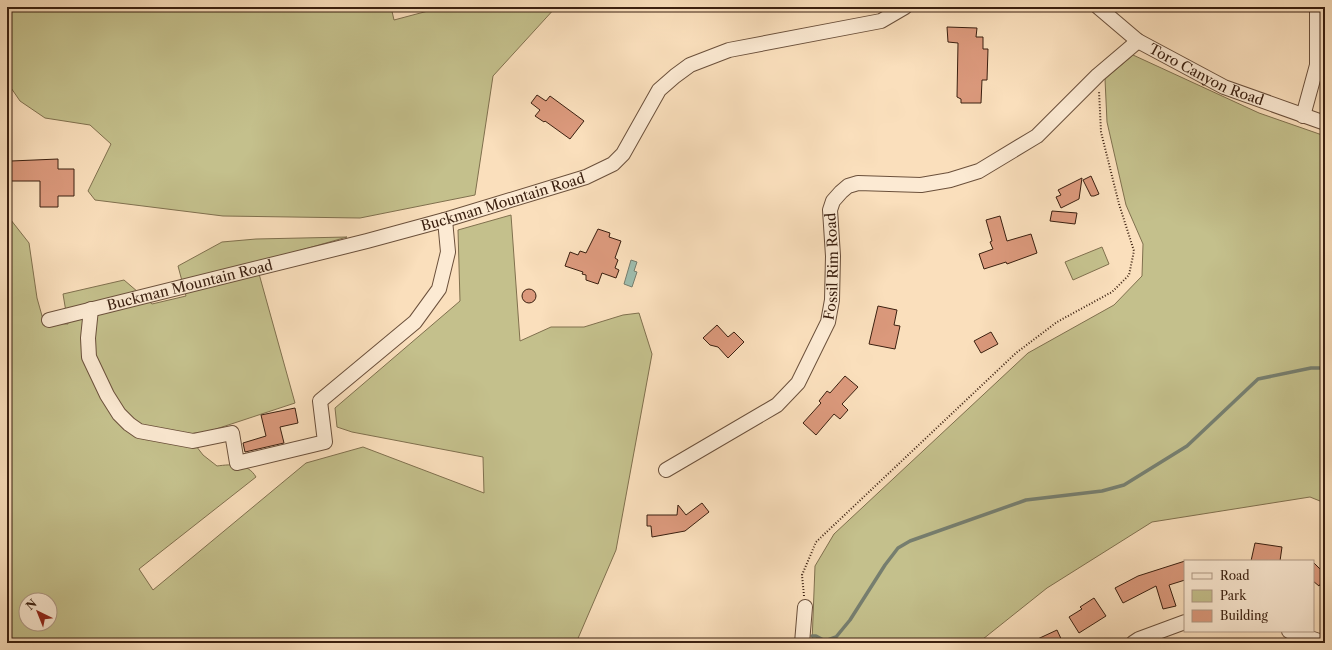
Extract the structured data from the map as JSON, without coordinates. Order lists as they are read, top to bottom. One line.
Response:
{"streets":{"street":["Toro Canyon Road","Buckman Mountain Road","Fossil Rim Road"]},"crossings":[["Toro Canyon Road","Fossil Rim Road"]],"legend":["Road","Park","Building"],"north":"top left"}
